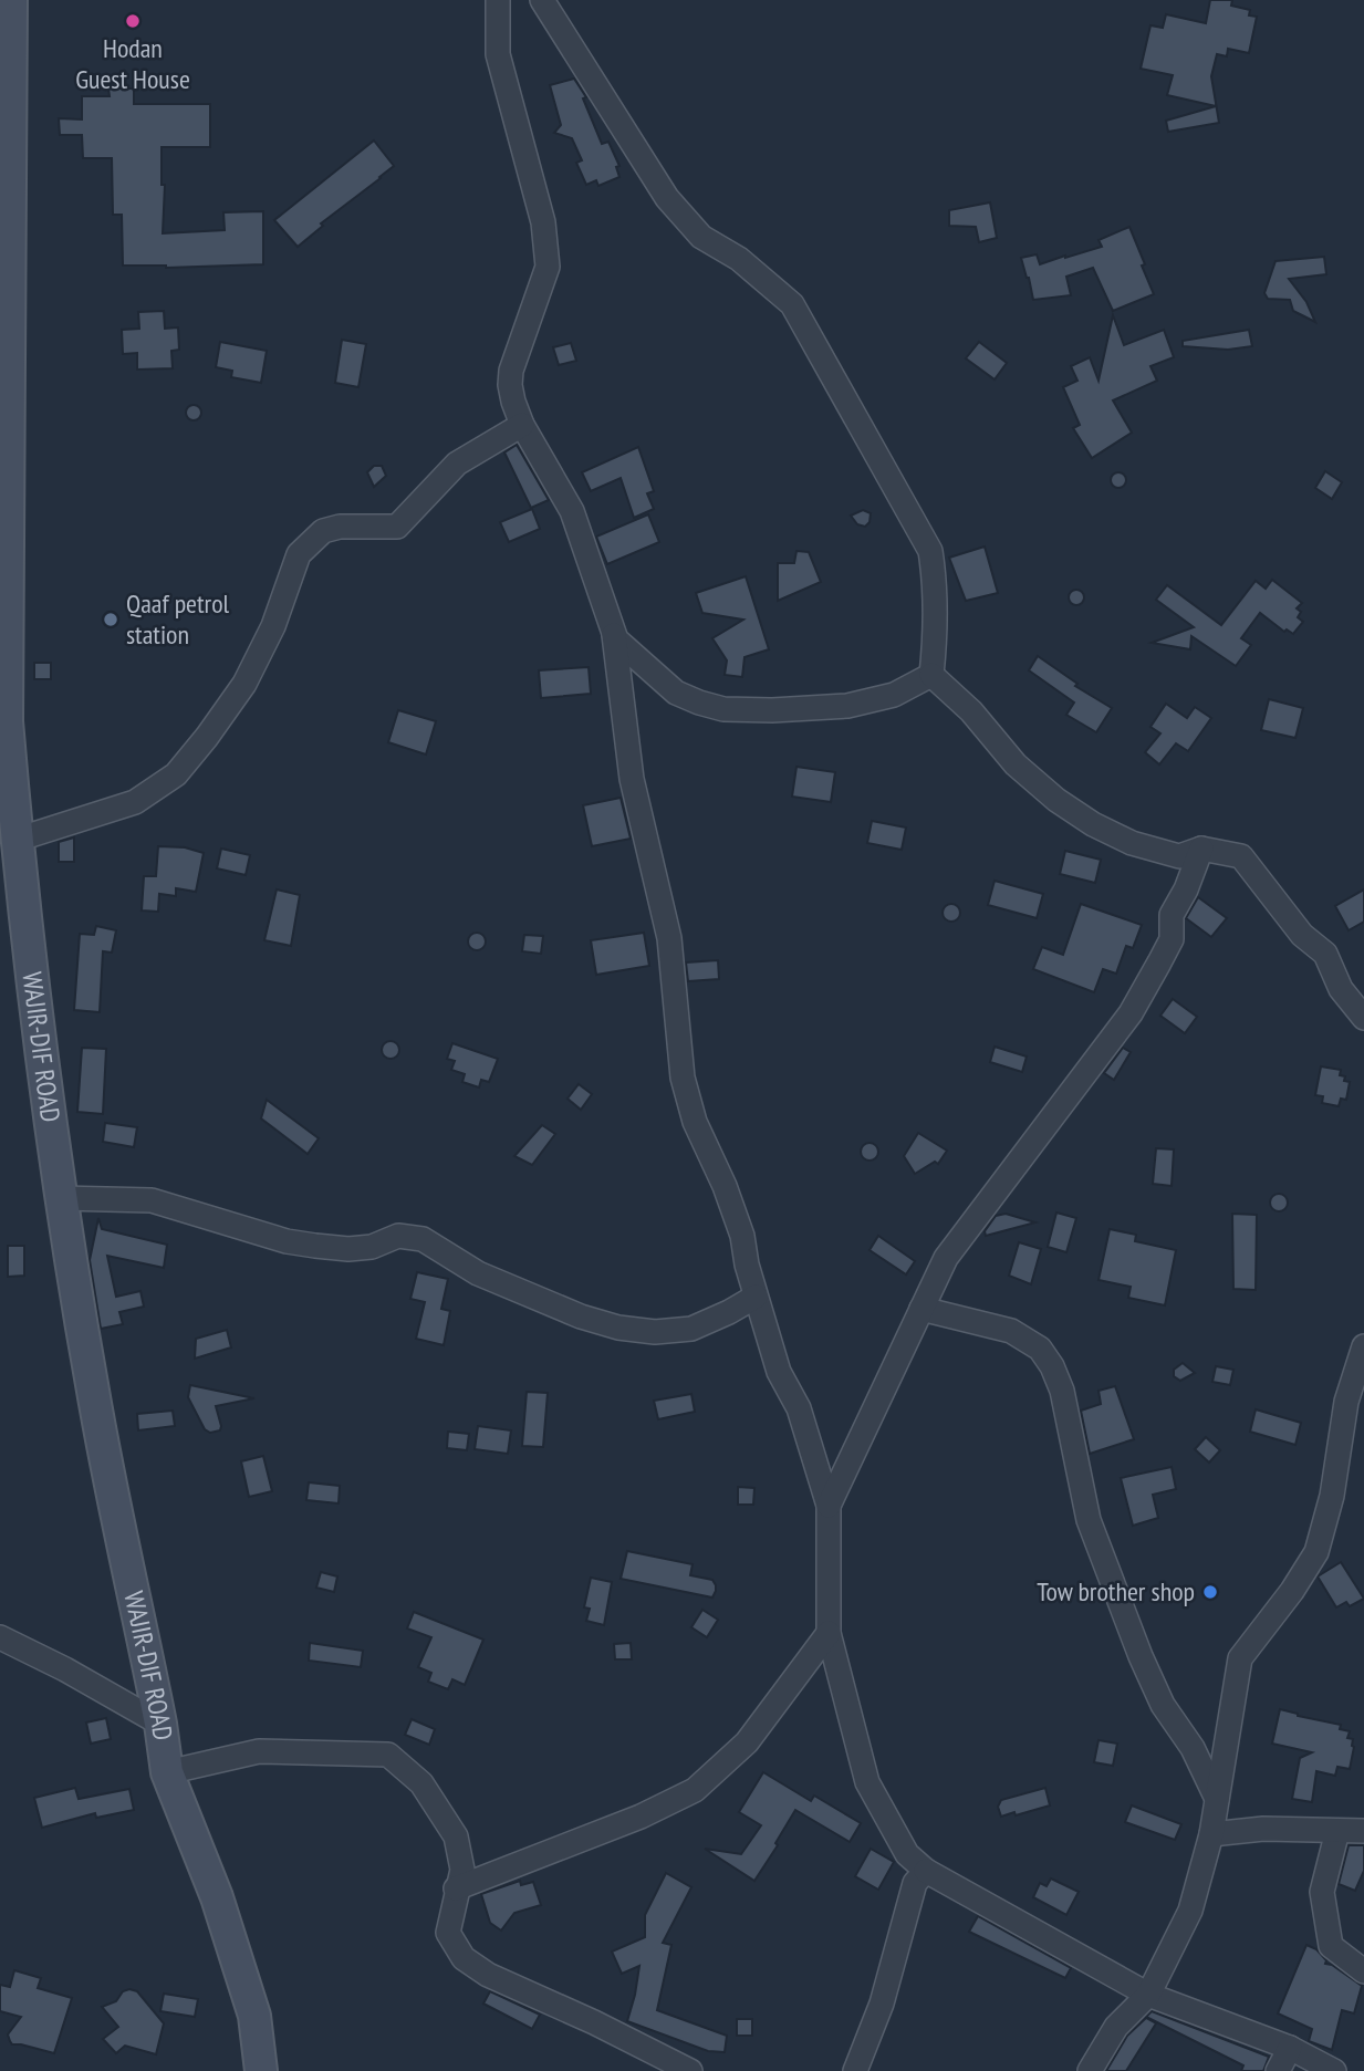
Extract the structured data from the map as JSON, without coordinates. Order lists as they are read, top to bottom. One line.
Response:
{"streets":{"main road":["WAJIR-DIF ROAD"]},"places":["Hodan Guest House","Qaaf petrol station","Tow brother shop"]}
